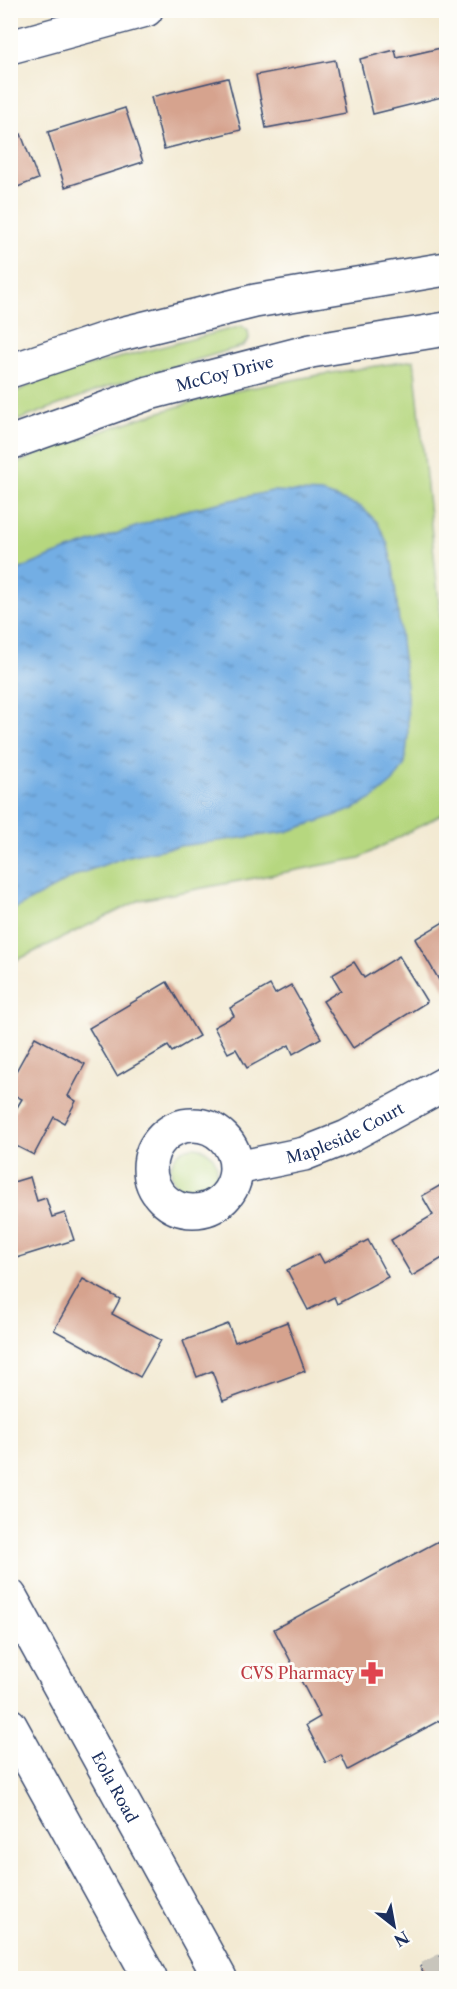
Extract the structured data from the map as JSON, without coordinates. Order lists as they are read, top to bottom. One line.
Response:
{"streets":{"street":["McCoy Drive","Mapleside Court","Eola Road"]},"places":{"pharmacy":["CVS Pharmacy"]},"north":"bottom right"}
